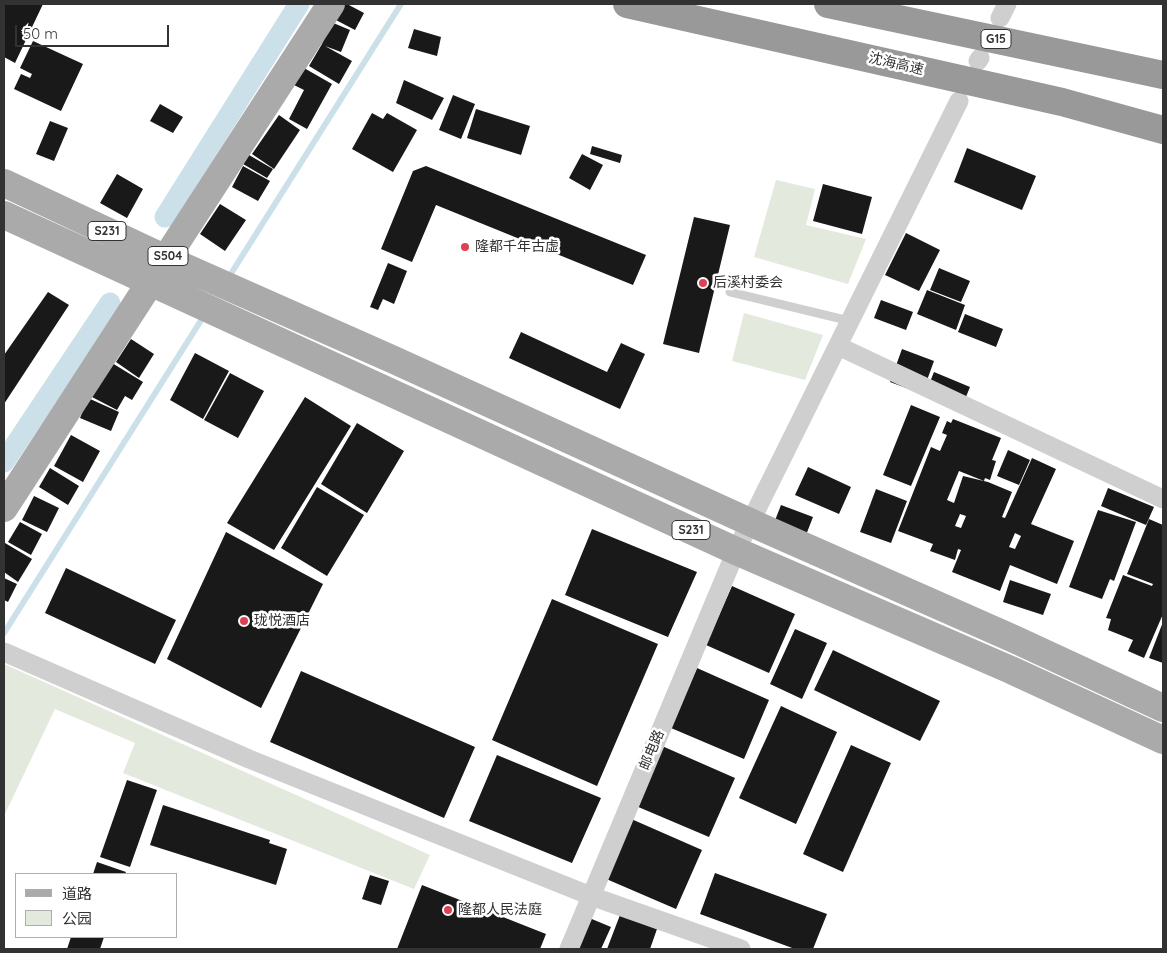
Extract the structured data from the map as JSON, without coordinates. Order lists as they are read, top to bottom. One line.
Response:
{"streets":{"highway":["G15","沈海高速"],"main road":["S231","S504"],"street":["邮电路"]},"crossings":[["S231","S504"],["S231","邮电路"]],"places":["隆都千年古虚","后溪村委会","珑悦酒店","隆都人民法庭"],"legend":["道路","公园"],"scale_bar":"50 m"}
